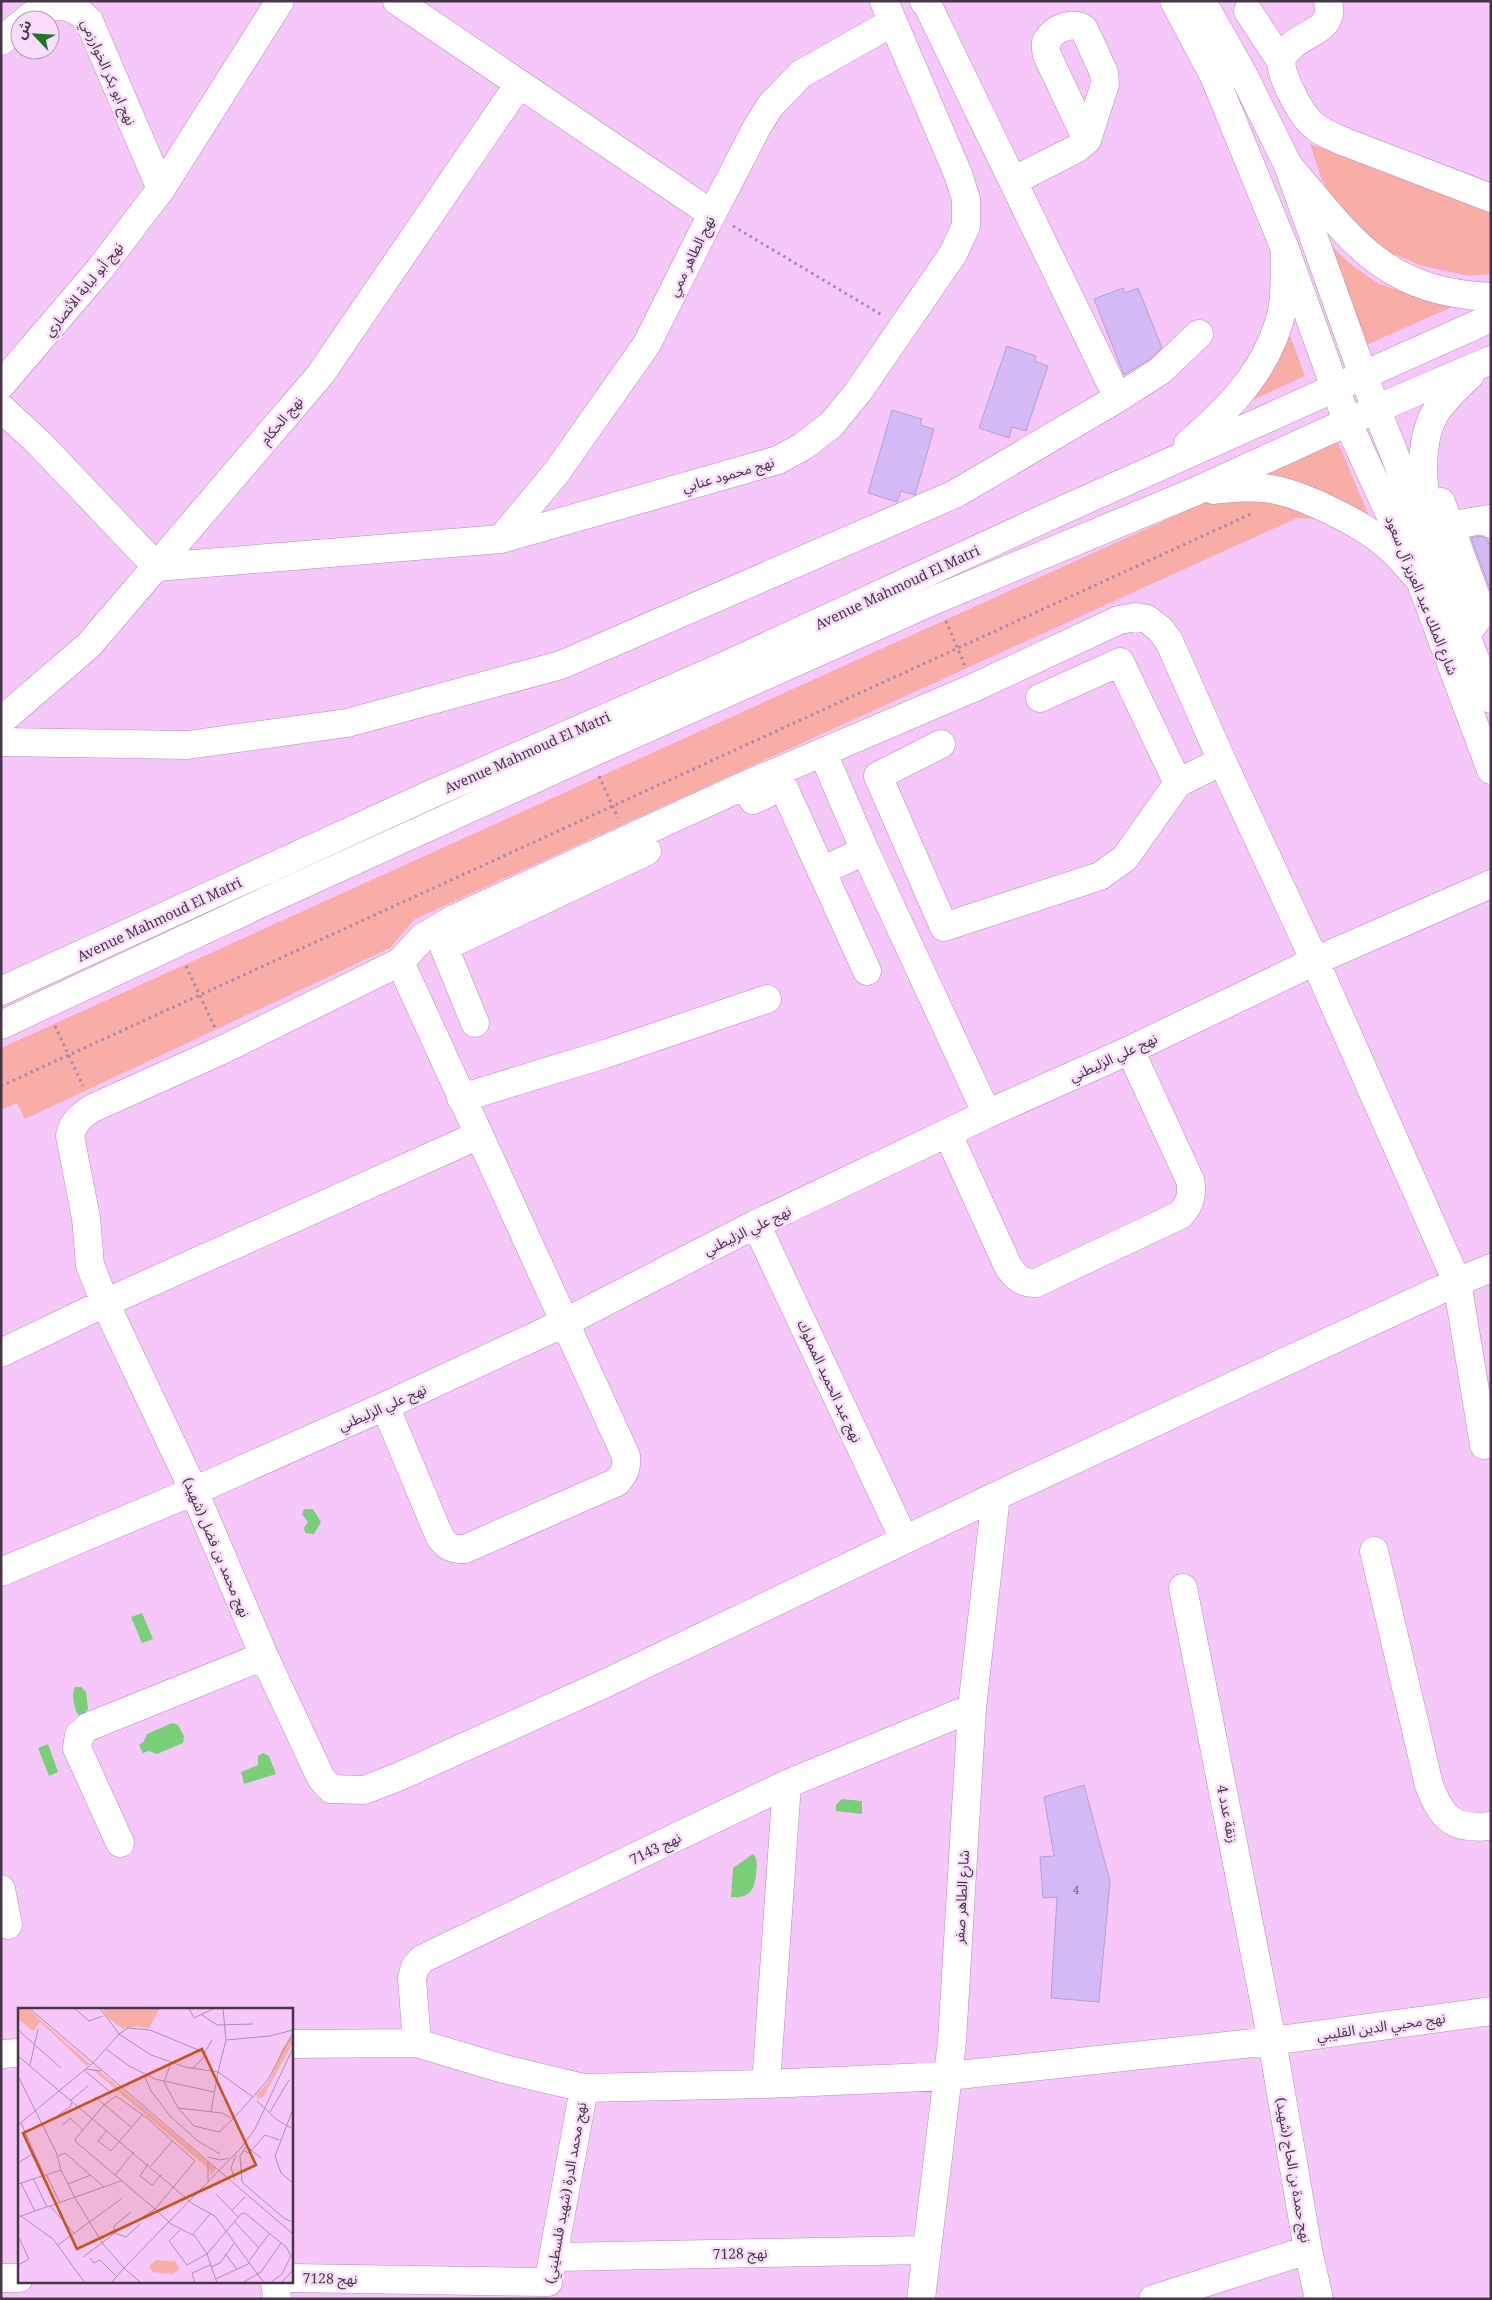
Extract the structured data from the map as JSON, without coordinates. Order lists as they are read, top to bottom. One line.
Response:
{"streets":{"main road":["نهج ابو بكر الخوارزمي","نهج الطاهر ممي","نهج أبو لبابة الأنصاري","نهج الحكام","نهج محمود عنابي","Avenue Mahmoud El Matri","شارع الملك عبد العزيز آل سعود","نهج علي الزليطني","نهج عبد الحميد المملوك","نهج محمد بن فضل (شهيد)","زنقة عدد 4","نهج 7143","شارع الطاهر صفر","نهج محيي الدين القليبي","نهج حمدة بن الحاج (شهيد)","نهج محمد الدرة (شهيد فلسطيني)","نهج 7128"]},"crossings":[["نهج ابو بكر الخوارزمي","نهج أبو لبابة الأنصاري"],["نهج الطاهر ممي","نهج محمود عنابي"],["نهج الحكام","نهج محمود عنابي"],["Avenue Mahmoud El Matri","شارع الملك عبد العزيز آل سعود"],["نهج علي الزليطني","نهج عبد الحميد المملوك"],["نهج علي الزليطني","نهج محمد بن فضل (شهيد)"],["نهج عبد الحميد المملوك","نهج محمد بن فضل (شهيد)"],["زنقة عدد 4","نهج محيي الدين القليبي"],["زنقة عدد 4","نهج حمدة بن الحاج (شهيد)"],["نهج 7143","شارع الطاهر صفر"],["نهج 7143","نهج محيي الدين القليبي"],["شارع الطاهر صفر","نهج محيي الدين القليبي"],["شارع الطاهر صفر","نهج 7128"],["نهج محيي الدين القليبي","نهج حمدة بن الحاج (شهيد)"],["نهج محيي الدين القليبي","نهج محمد الدرة (شهيد فلسطيني)"],["نهج محمد الدرة (شهيد فلسطيني)","نهج 7128"]],"house_numbers":["4"],"north":"top left"}
